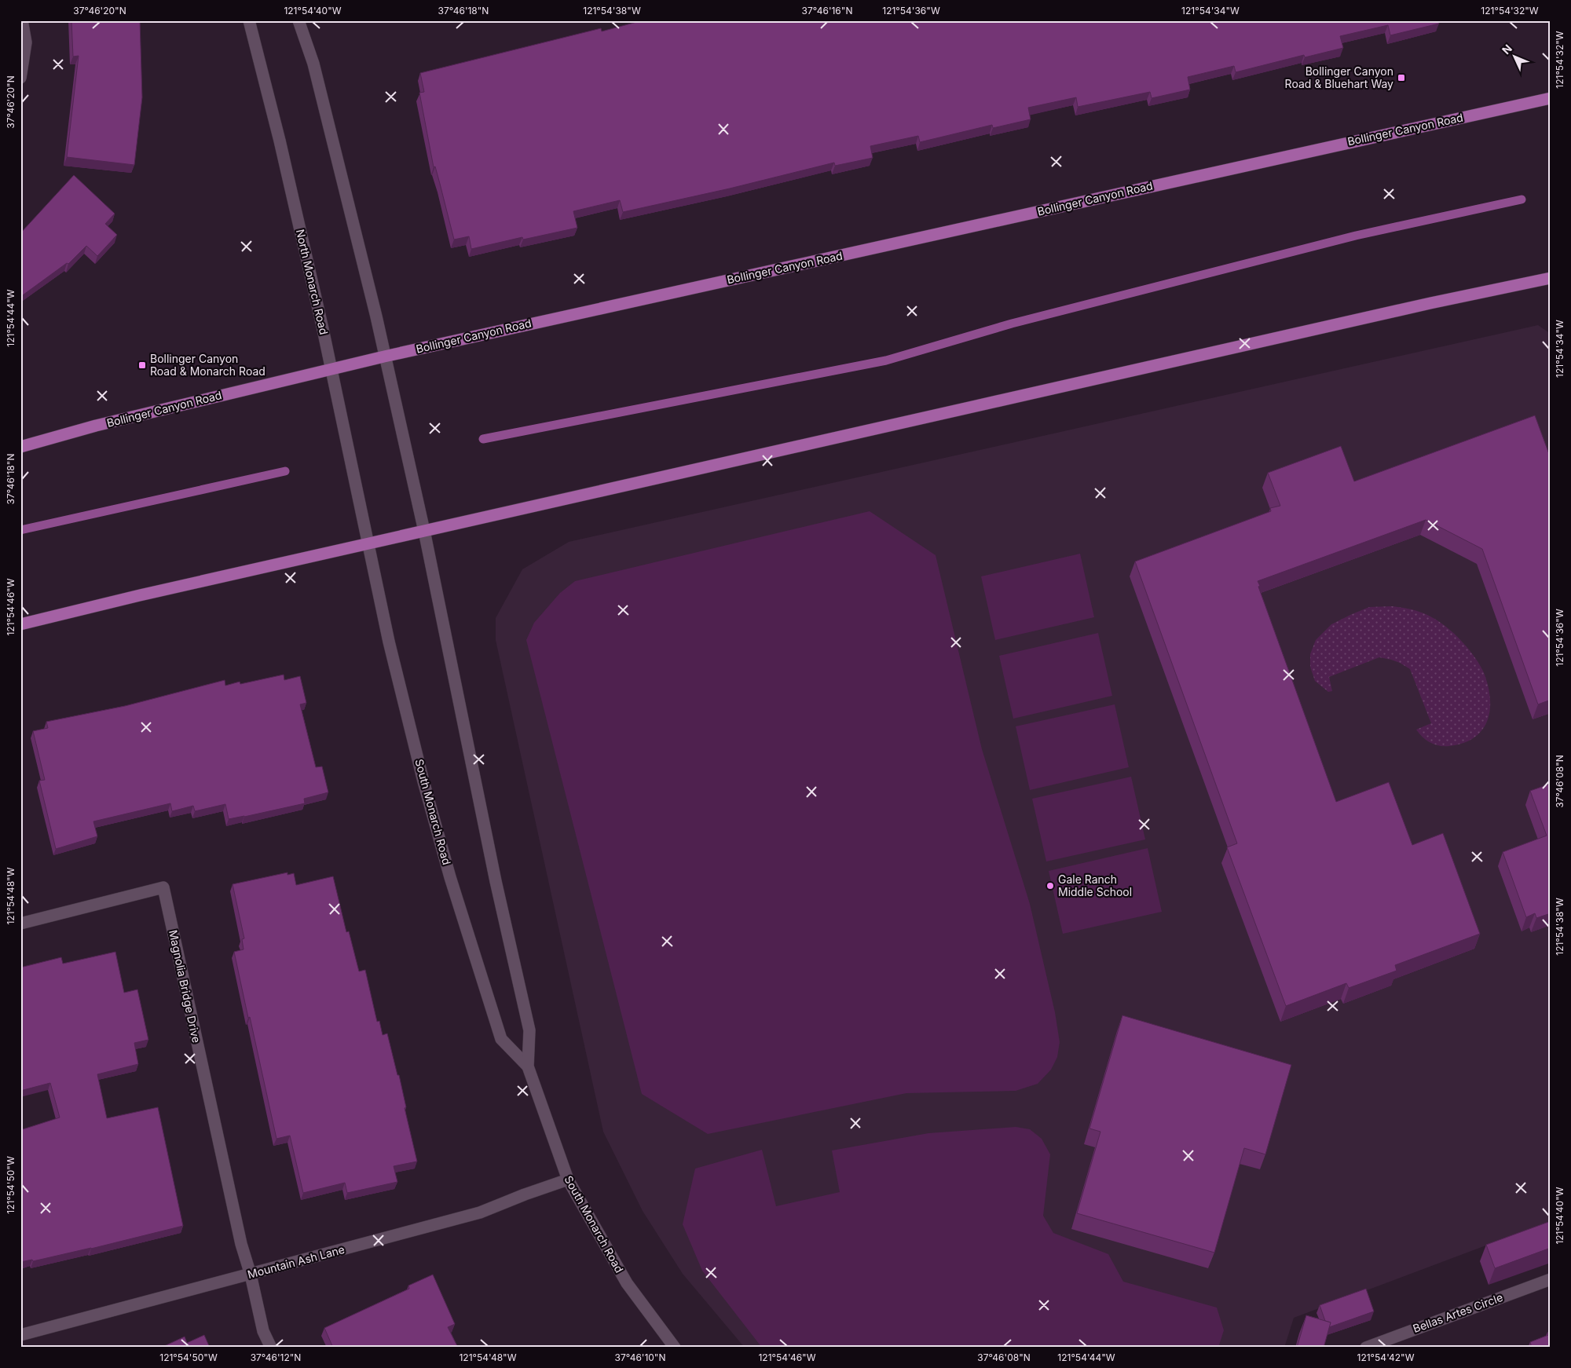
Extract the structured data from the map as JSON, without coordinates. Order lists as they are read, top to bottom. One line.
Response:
{"streets":{"main road":["Bollinger Canyon Road"],"street":["North Monarch Road","South Monarch Road","Magnolia Bridge Drive","Mountain Ash Lane","Bellas Artes Circle"]},"crossings":[["Bollinger Canyon Road","North Monarch Road"],["North Monarch Road","South Monarch Road"],["South Monarch Road","Mountain Ash Lane"],["Magnolia Bridge Drive","Mountain Ash Lane"]],"places":{"transit":["Bollinger Canyon Road & Bluehart Way","Bollinger Canyon Road & Monarch Road"],"other":["Gale Ranch Middle School"]},"north":"top left","coordinates":["37°46'20\"N","121°54'40\"W","37°46'18\"N","121°54'38\"W","37°46'16\"N","121°54'36\"W","121°54'34\"W","121°54'32\"W","121°54'44\"W","121°54'46\"W","37°46'08\"N","121°54'48\"W","121°54'50\"W","37°46'12\"N","37°46'10\"N","121°54'42\"W"]}
